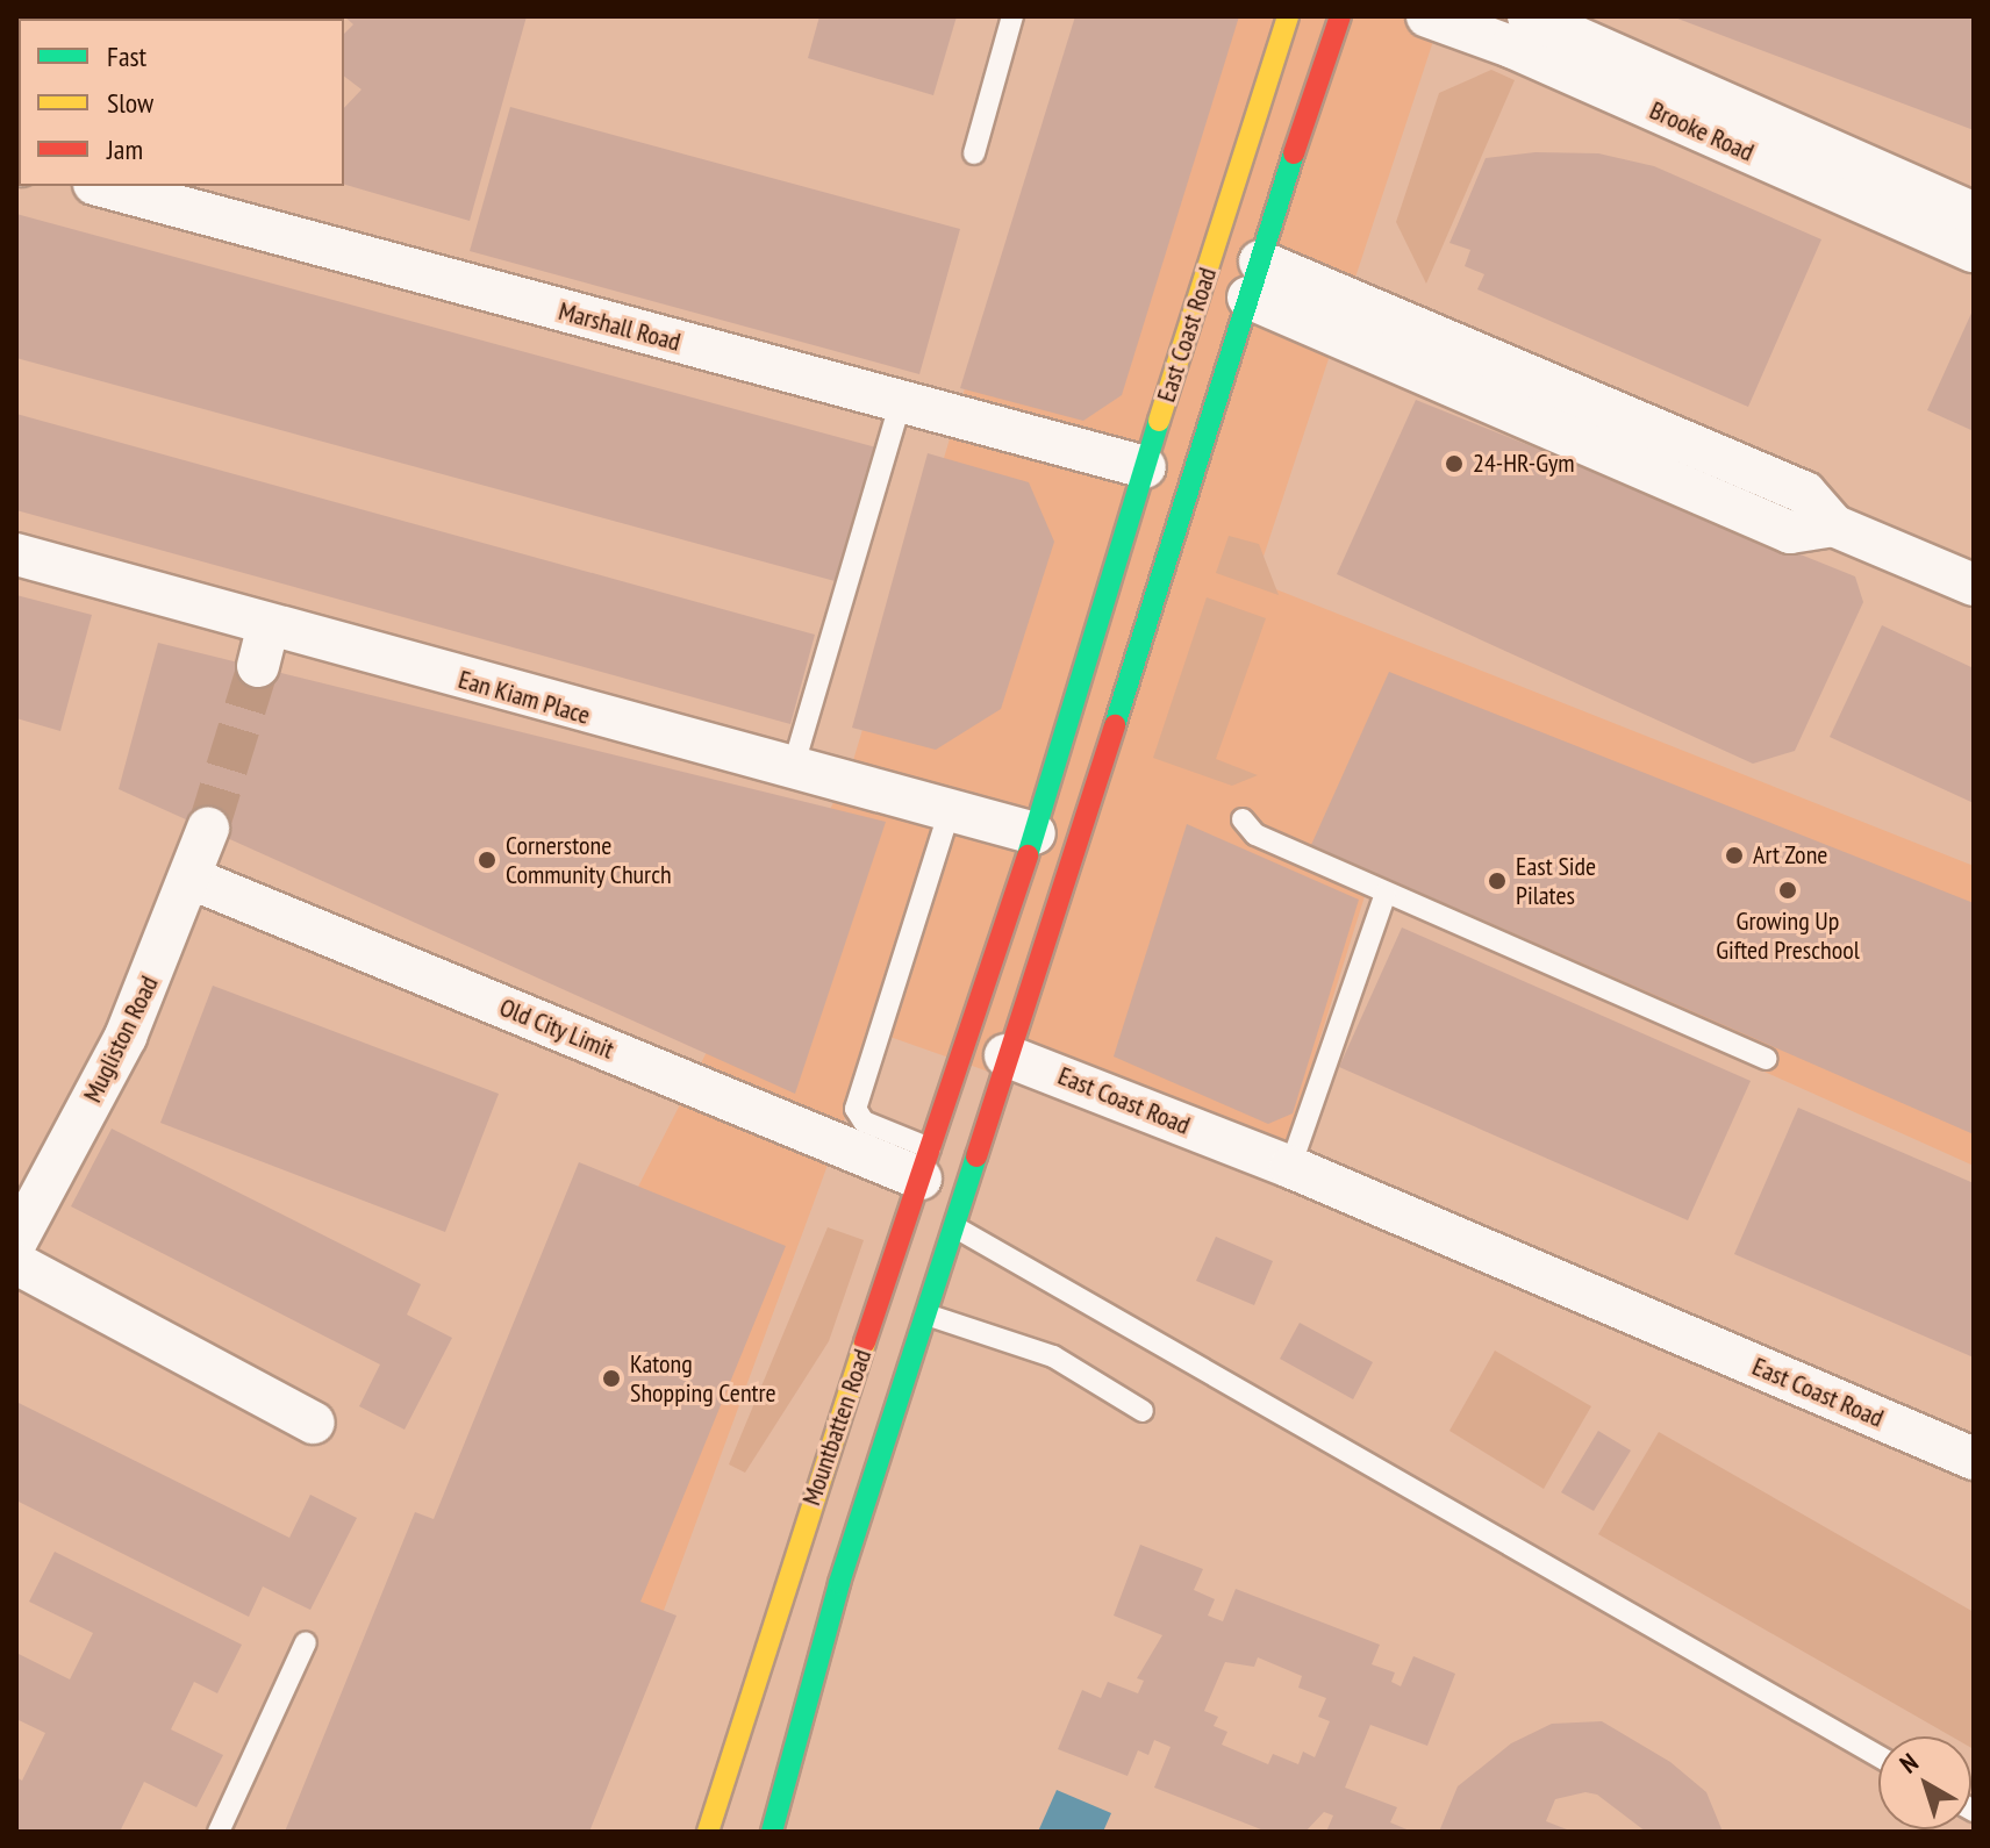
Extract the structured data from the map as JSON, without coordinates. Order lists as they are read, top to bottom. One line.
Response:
{"streets":{"main road":["East Coast Road","Mountbatten Road"],"street":["Brooke Road","Marshall Road","Ean Kiam Place","Old City Limit","Mugliston Road"]},"crossings":[["Marshall Road","East Coast Road"],["East Coast Road","Ean Kiam Place"],["East Coast Road","Mountbatten Road"],["Old City Limit","Mugliston Road"],["Old City Limit","Mountbatten Road"]],"places":["24-HR-Gym","Art Zone","Cornerstone Community Church","East Side Pilates","Growing Up Gifted Preschool","Katong Shopping Centre"],"legend":["Fast","Slow","Jam"],"north":"top left"}
